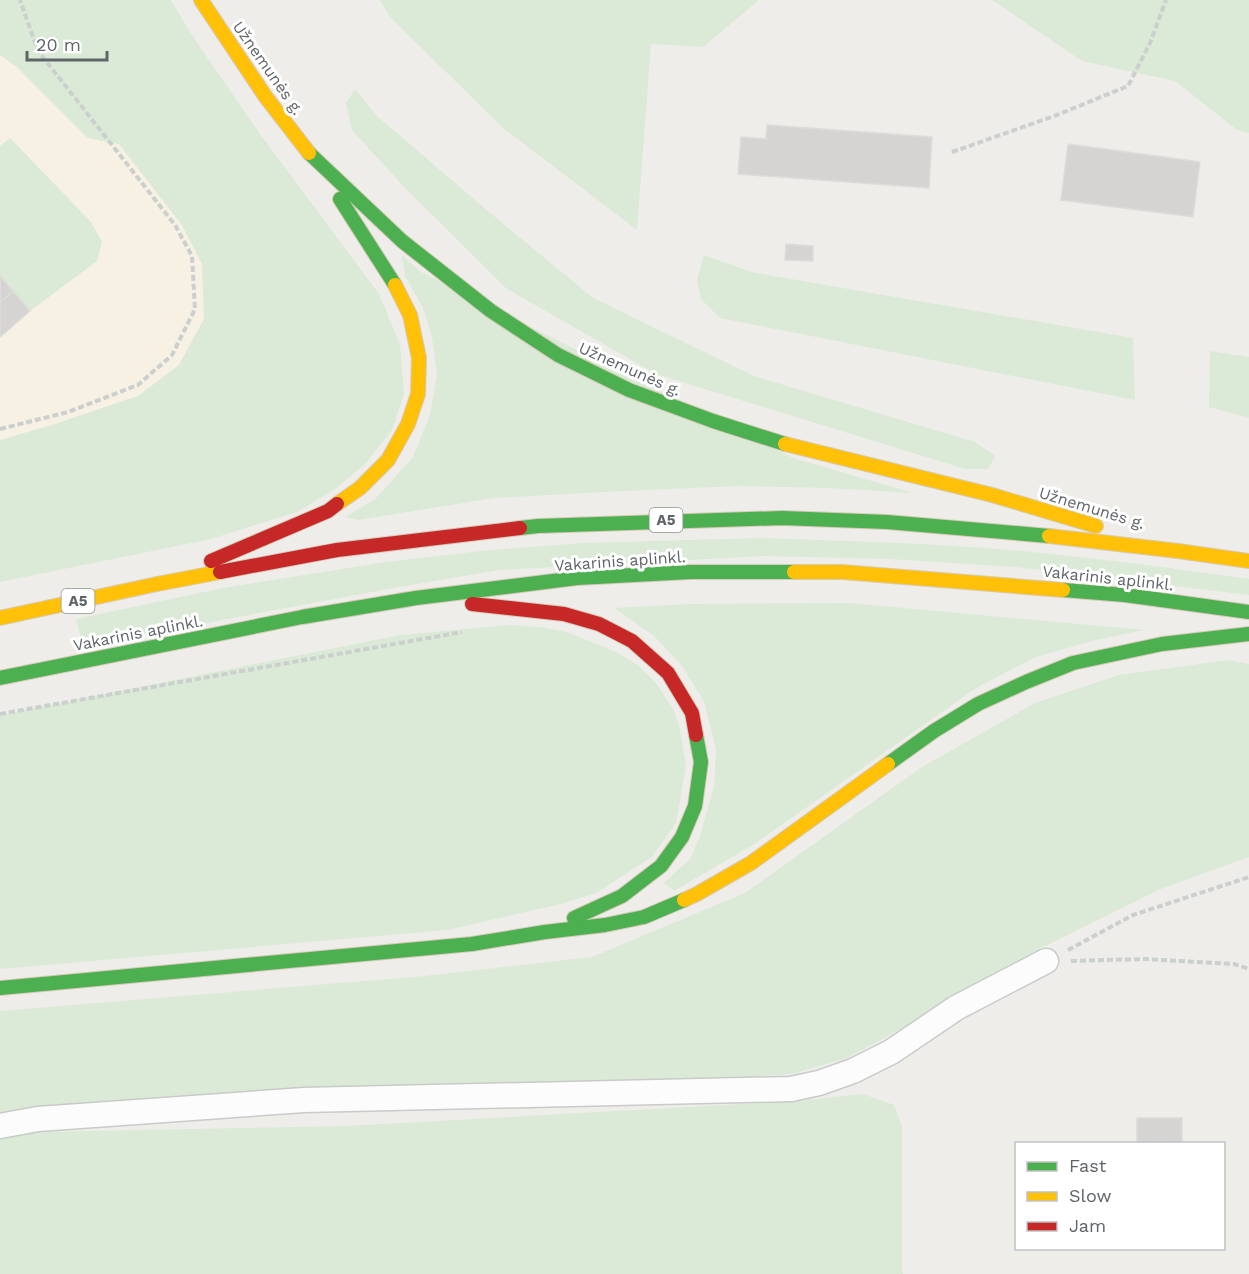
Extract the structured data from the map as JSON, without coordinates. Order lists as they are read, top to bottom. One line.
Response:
{"streets":{"main road":["Užnemunės g.","A5","Vakarinis aplinkl."]},"crossings":[["Užnemunės g.","A5"]],"legend":["Fast","Slow","Jam"],"scale_bar":"20 m"}
